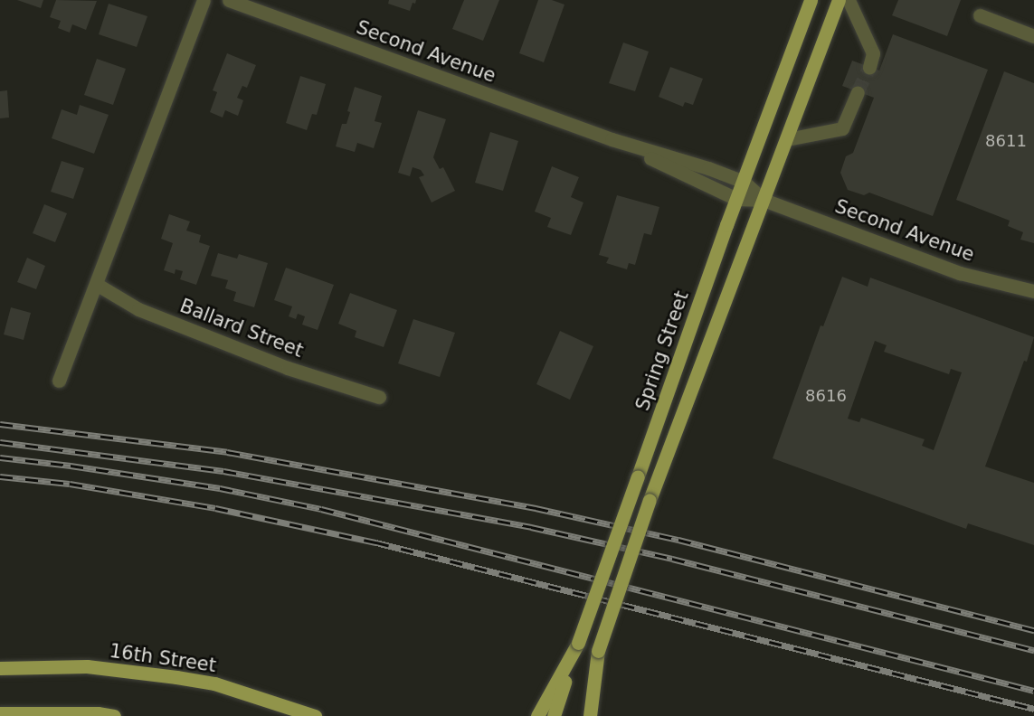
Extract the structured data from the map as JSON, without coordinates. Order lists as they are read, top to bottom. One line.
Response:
{"streets":{"main road":["Spring Street","16th Street"],"street":["Second Avenue","Ballard Street"]},"crossings":[["Second Avenue","Spring Street"]],"house_numbers":["8611","8616"]}
